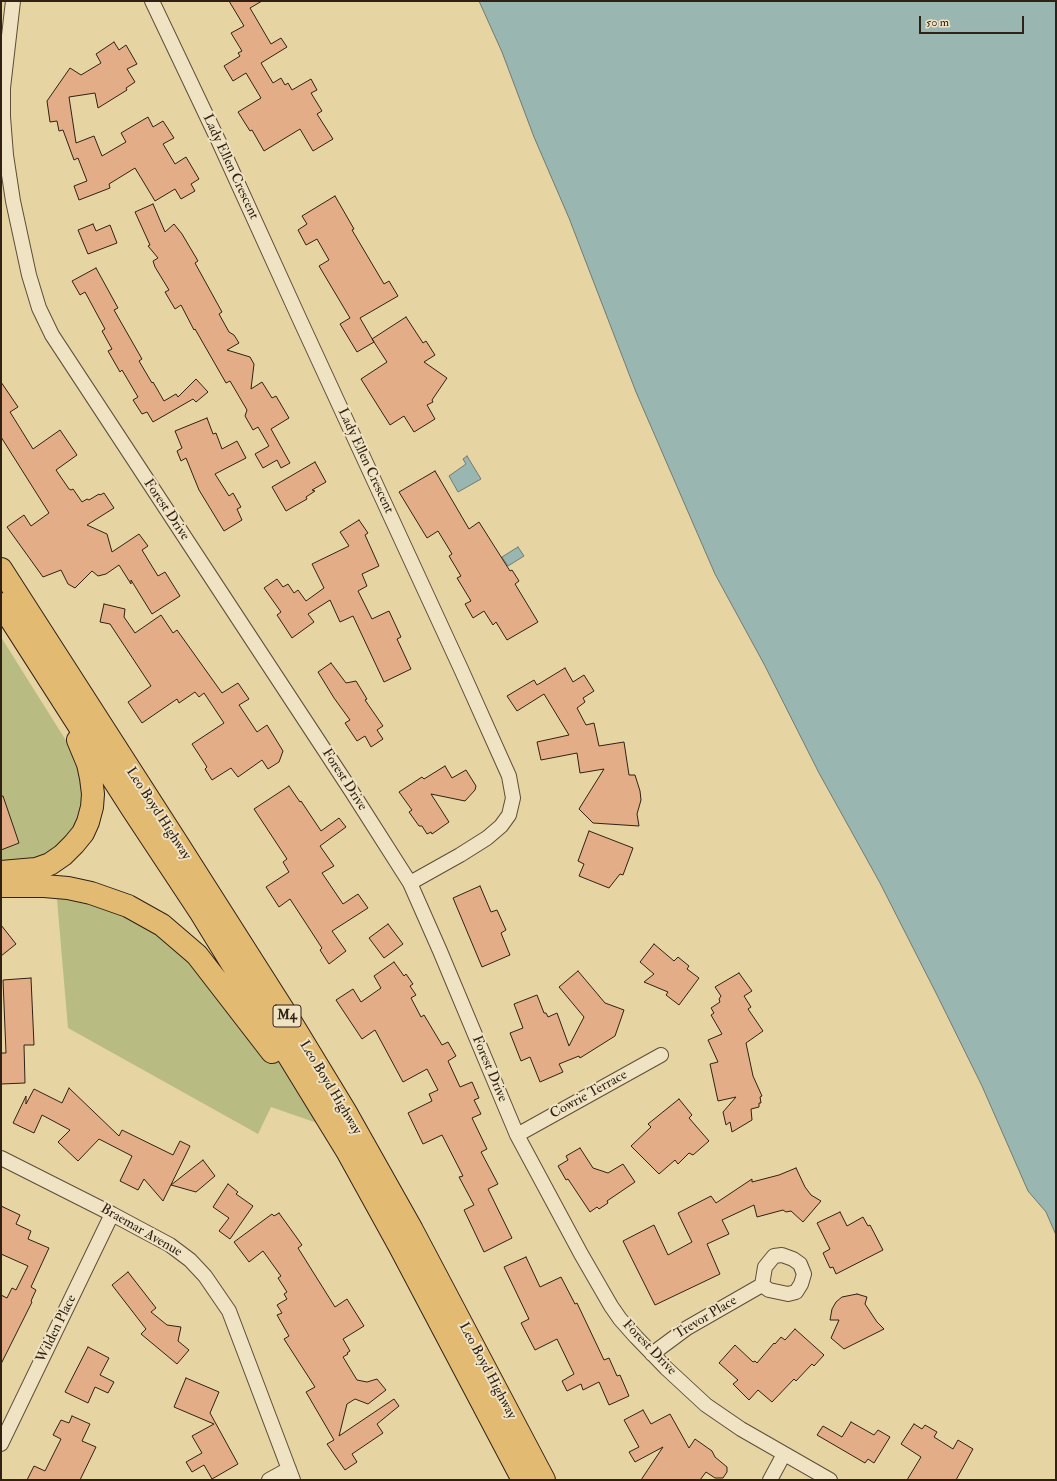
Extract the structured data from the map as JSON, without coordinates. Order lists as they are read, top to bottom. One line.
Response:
{"streets":{"highway":["Leo Boyd Highway","M4"],"street":["Lady Ellen Crescent","Forest Drive","Cowrie Terrace","Braemar Avenue","Trevor Place","Wilden Place"]},"crossings":[["Lady Ellen Crescent","Forest Drive"],["Forest Drive","Cowrie Terrace"],["Forest Drive","Trevor Place"],["Braemar Avenue","Wilden Place"]],"scale_bar":"50 m"}
